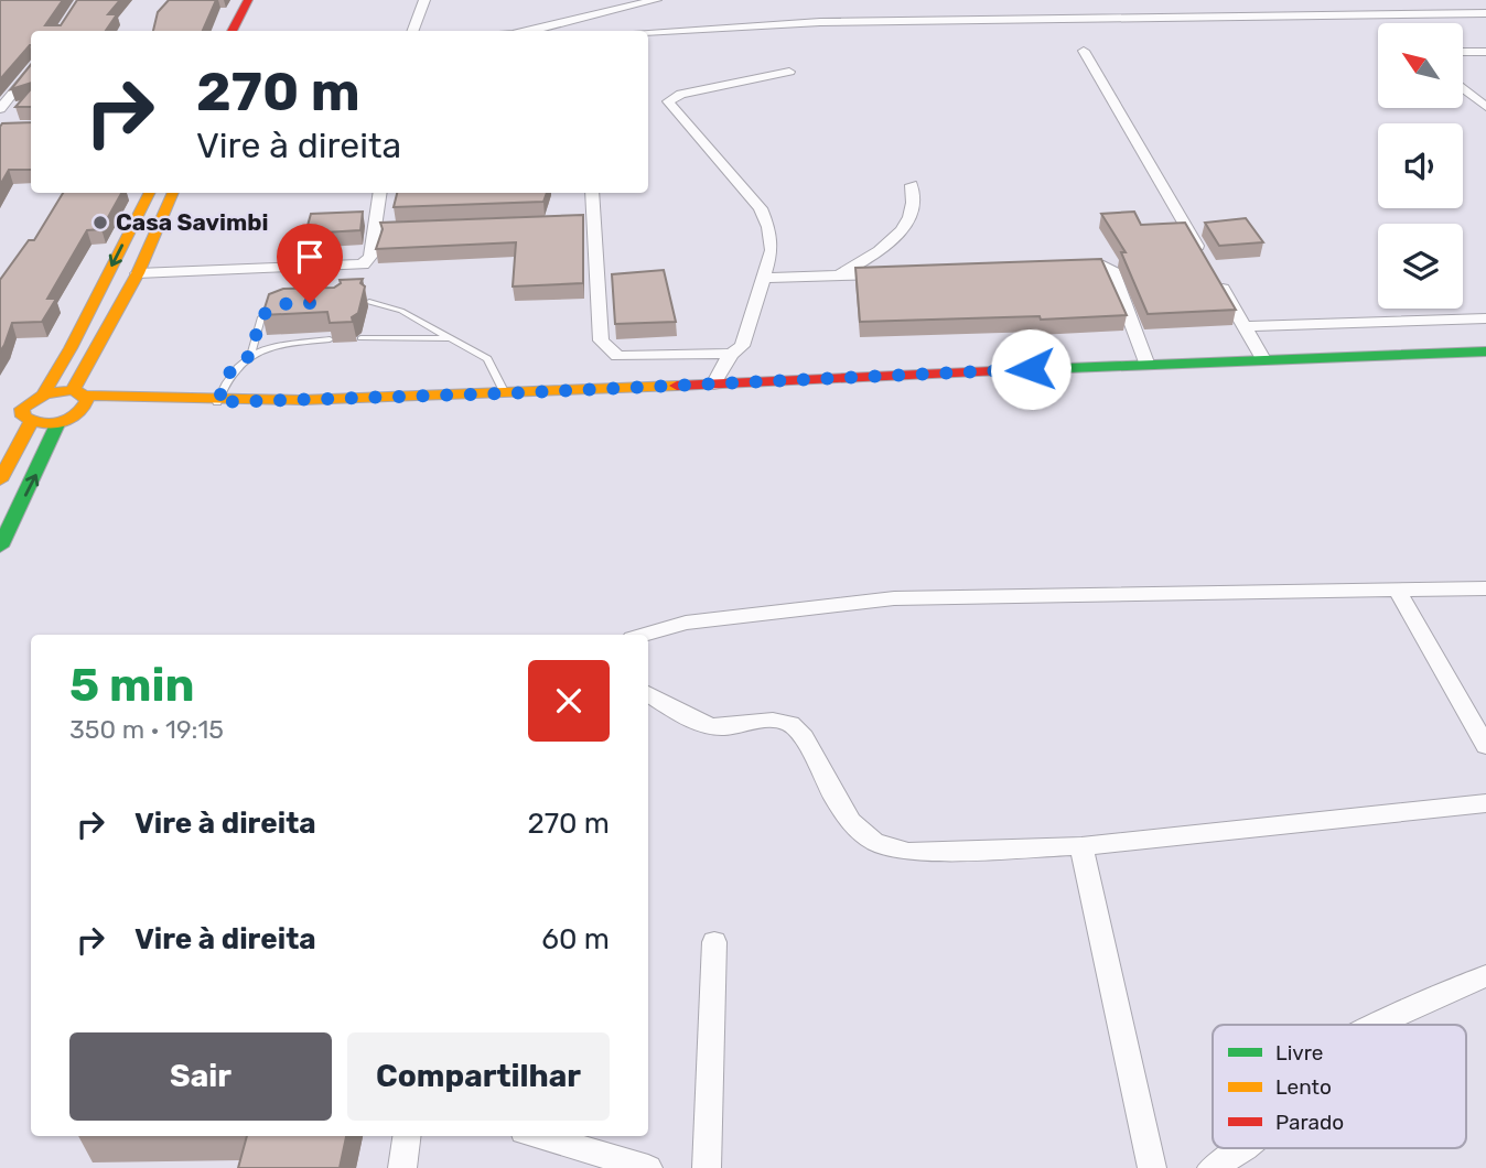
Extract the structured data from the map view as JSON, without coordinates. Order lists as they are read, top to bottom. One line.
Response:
{"places":["Casa Savimbi"],"legend":["Livre","Lento","Parado"],"north":"top left","page":{"turn":["270 m","Vire à direita"],"heading":["5 min","350 m · 19:15"],"list":[{"name":"Vire à direita","value":"270 m"},{"name":"Vire à direita","value":"60 m"}],"buttons":["Sair","Compartilhar"]}}
